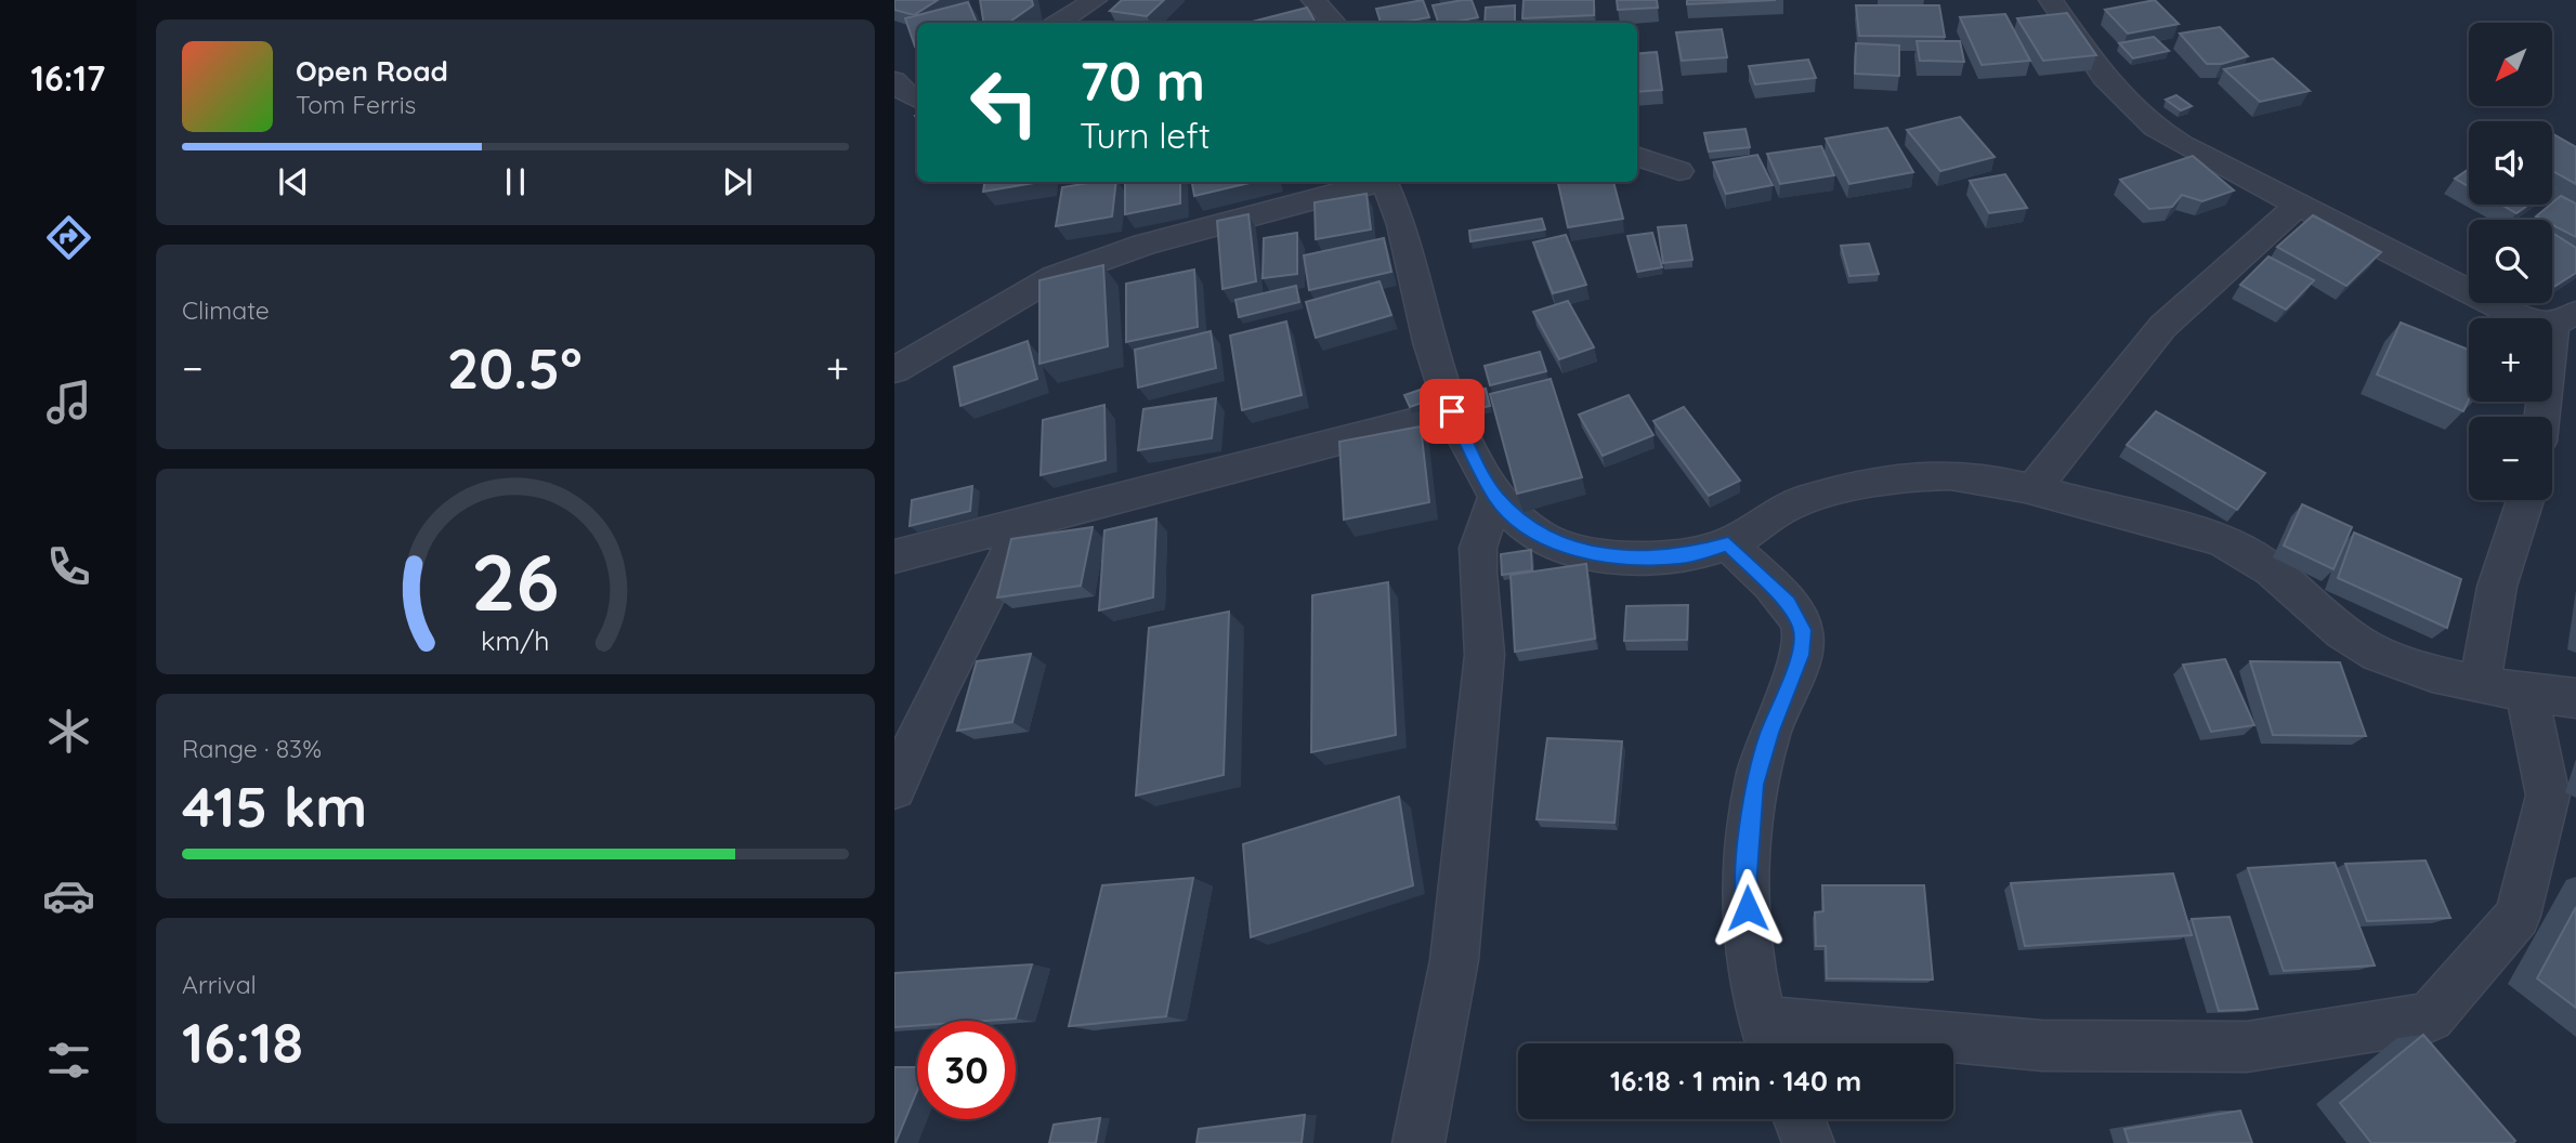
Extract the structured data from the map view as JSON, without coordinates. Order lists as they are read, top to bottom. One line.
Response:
{"north":"bottom left","page":{"tabs":"16:17","map_buttons":["+","−"],"turn":["70 m","Turn left"],"song":["Open Road","Tom Ferris"],"tile":["Climate",["Range · 83%","415 km"],["Arrival","16:18"]],"heat":["−","20.5°","+"],"limit":"30","trip":"16:18 · 1 min · 140 m","gauge":["26","km/h"]}}
